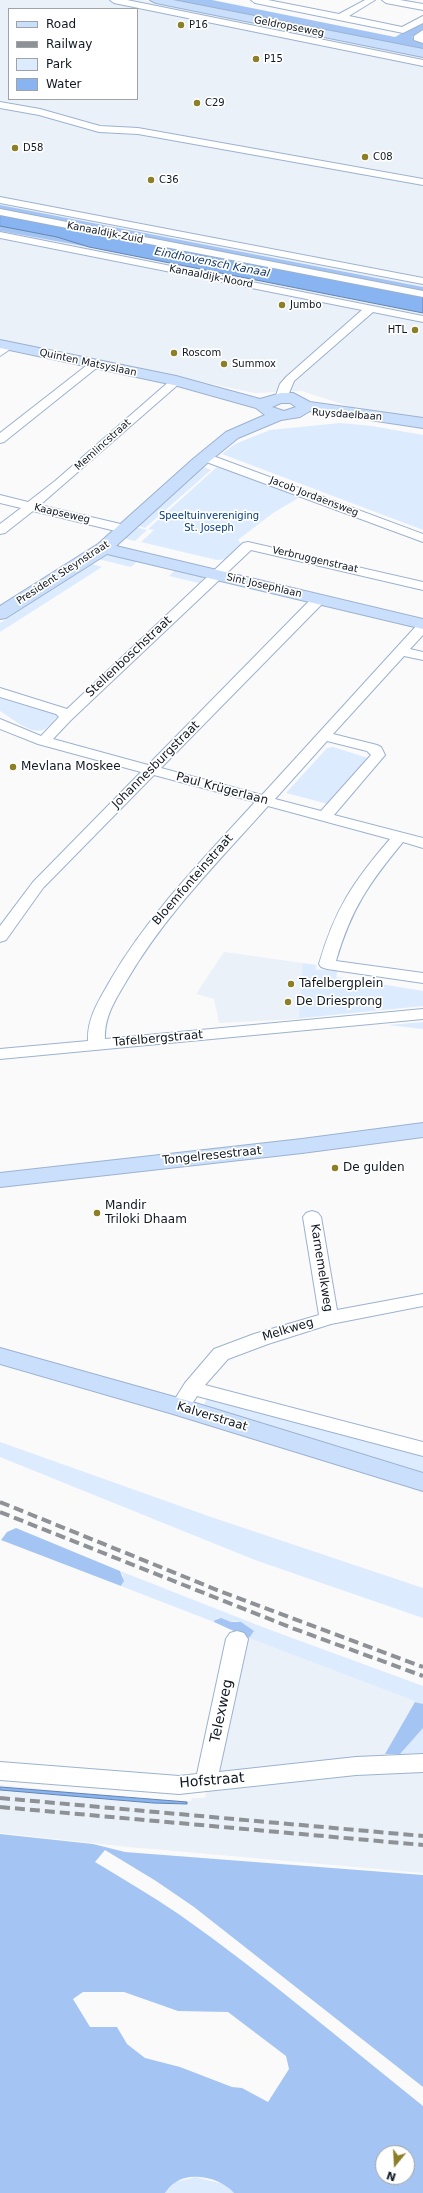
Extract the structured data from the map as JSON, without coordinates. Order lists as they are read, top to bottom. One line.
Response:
{"streets":{"street":["Geldropseweg","Kanaaldijk-Zuid","Kanaaldijk-Noord","Quinten Matsyslaan","Ruysdaelbaan","Memlincstraat","Jacob Jordaensweg","Kaapseweg","Verbruggenstraat","President Steynstraat","Sint Josephlaan","Stellenboschstraat","Johannesburgstraat","Paul Krügerlaan","Bloemfonteinstraat","Tafelbergstraat","Tongelresestraat","Karnemelkweg","Melkweg","Kalverstraat","Telexweg","Hofstraat"]},"crossings":[["Quinten Matsyslaan","Ruysdaelbaan"],["Quinten Matsyslaan","Memlincstraat"],["Quinten Matsyslaan","President Steynstraat"],["Ruysdaelbaan","President Steynstraat"],["Memlincstraat","Kaapseweg"],["Jacob Jordaensweg","President Steynstraat"],["Kaapseweg","President Steynstraat"],["Verbruggenstraat","Sint Josephlaan"],["Verbruggenstraat","Stellenboschstraat"],["President Steynstraat","Sint Josephlaan"],["Sint Josephlaan","Stellenboschstraat"],["Sint Josephlaan","Johannesburgstraat"],["Stellenboschstraat","Paul Krügerlaan"],["Johannesburgstraat","Paul Krügerlaan"],["Paul Krügerlaan","Bloemfonteinstraat"],["Bloemfonteinstraat","Tafelbergstraat"],["Karnemelkweg","Melkweg"],["Melkweg","Kalverstraat"],["Telexweg","Hofstraat"]],"water":["Eindhovensch Kanaal"],"parks":["Speeltuinvereniging St. Joseph"],"places":["P16","P15","C29","D58","C08","C36","Jumbo","HTL","Roscom","Summox","Mevlana Moskee","Tafelbergplein","De Driesprong","De gulden","Mandir Triloki Dhaam"],"legend":["Road","Railway","Park","Water"],"north":"bottom"}
